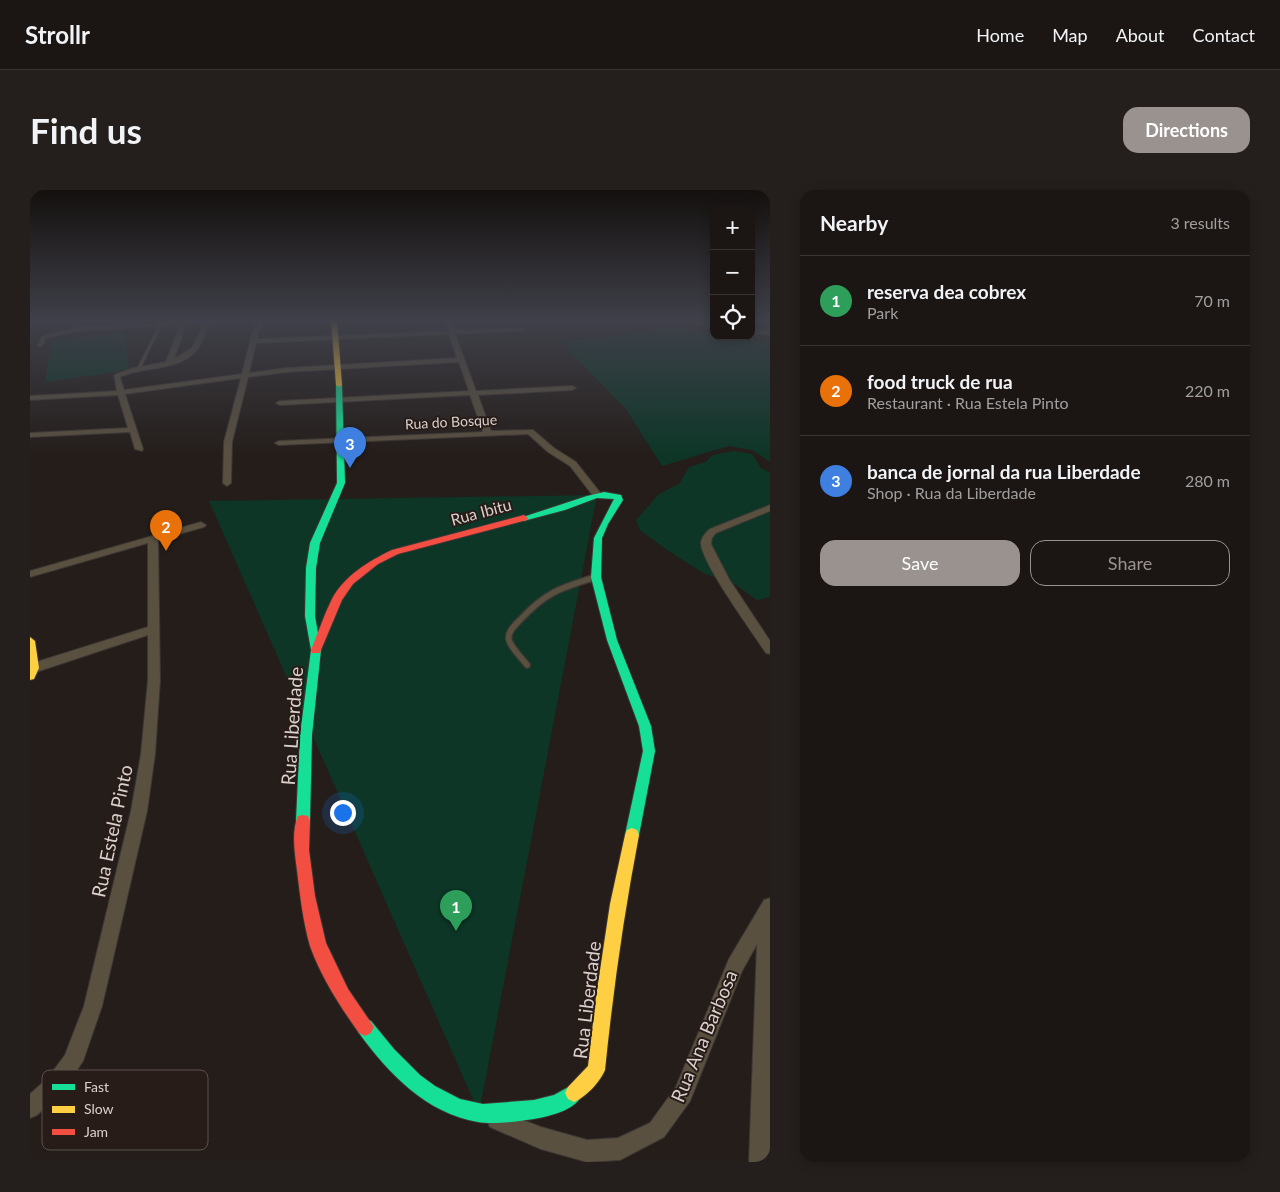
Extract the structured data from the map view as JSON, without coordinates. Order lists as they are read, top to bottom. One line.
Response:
{"streets":{"street":["Rua do Bosque","Rua Ibitu","Rua Liberdade","Rua Estela Pinto","Rua Ana Barbosa"]},"crossings":[["Rua do Bosque","Rua Ibitu"],["Rua Ibitu","Rua Liberdade"],["Rua Liberdade","Rua Ana Barbosa"]],"legend":["Fast","Slow","Jam"],"page":{"header":"Strollr","nav":["Home","Map","About","Contact"],"buttons":["Directions",["Save","Share"]],"title":"Find us","heading":["Nearby","3 results"],"map_buttons":["+","−"],"list":[{"mark":"1","name":"reserva dea cobrex","note":"Park","value":"70 m"},{"mark":"2","name":"food truck de rua","note":"Restaurant · Rua Estela Pinto","value":"220 m"},{"mark":"3","name":"banca de jornal da rua Liberdade","note":"Shop · Rua da Liberdade","value":"280 m"}],"pins":["3","2","1"]}}
